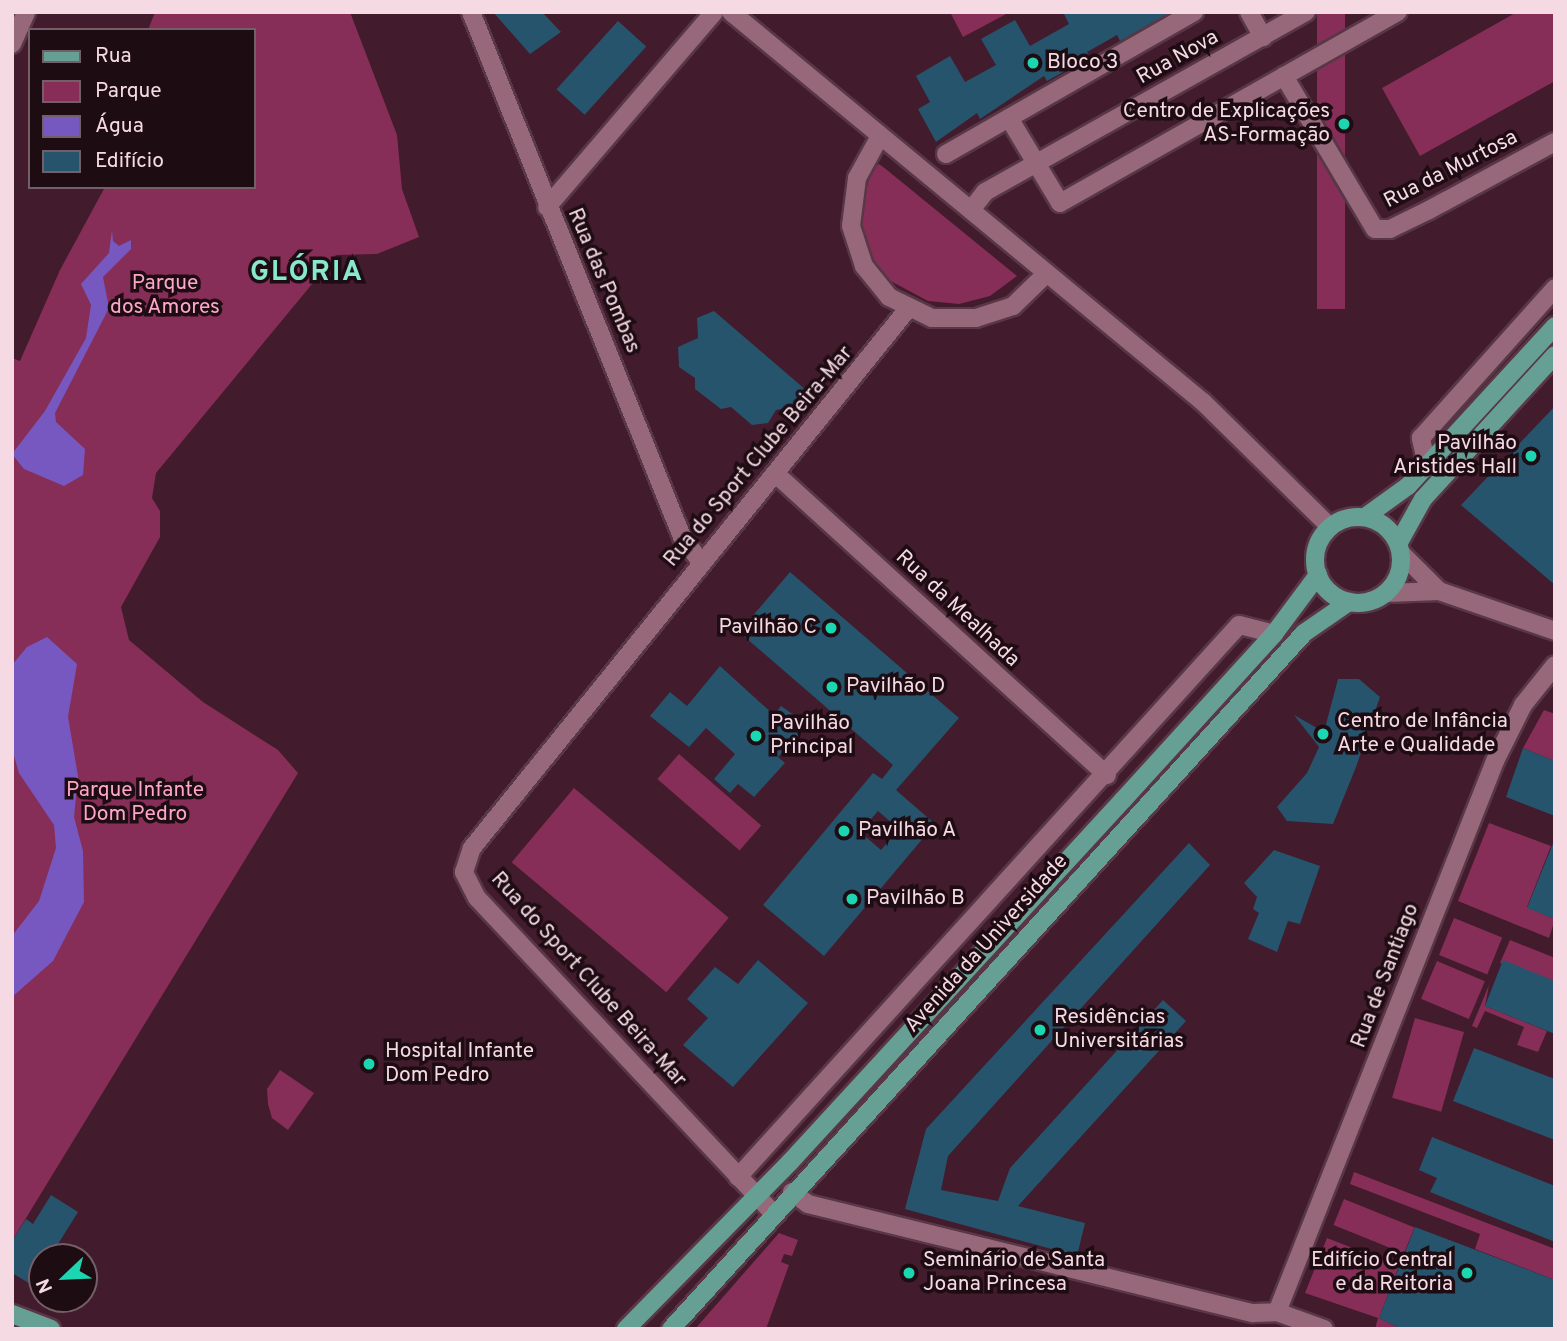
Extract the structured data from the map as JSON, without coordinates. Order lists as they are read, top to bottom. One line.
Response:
{"streets":{"main road":["Avenida da Universidade"],"street":["Rua Nova","Rua da Murtosa","Rua das Pombas","Rua do Sport Clube Beira-Mar","Rua da Mealhada","Rua de Santiago"]},"crossings":[["Rua das Pombas","Rua do Sport Clube Beira-Mar"],["Rua do Sport Clube Beira-Mar","Rua da Mealhada"],["Rua do Sport Clube Beira-Mar","Avenida da Universidade"],["Rua da Mealhada","Avenida da Universidade"]],"districts":["GLÓRIA"],"parks":["Parque dos Amores","Parque Infante Dom Pedro"],"places":["Bloco 3","Centro de Explicações AS-Formação","Pavilhão Aristides Hall","Pavilhão C","Pavilhão D","Centro de Infância Arte e Qualidade","Pavilhão Principal","Pavilhão A","Pavilhão B","Residências Universitárias","Hospital Infante Dom Pedro","Seminário de Santa Joana Princesa","Edifício Central e da Reitoria"],"legend":["Rua","Parque","Água","Edifício"],"north":"bottom left"}
